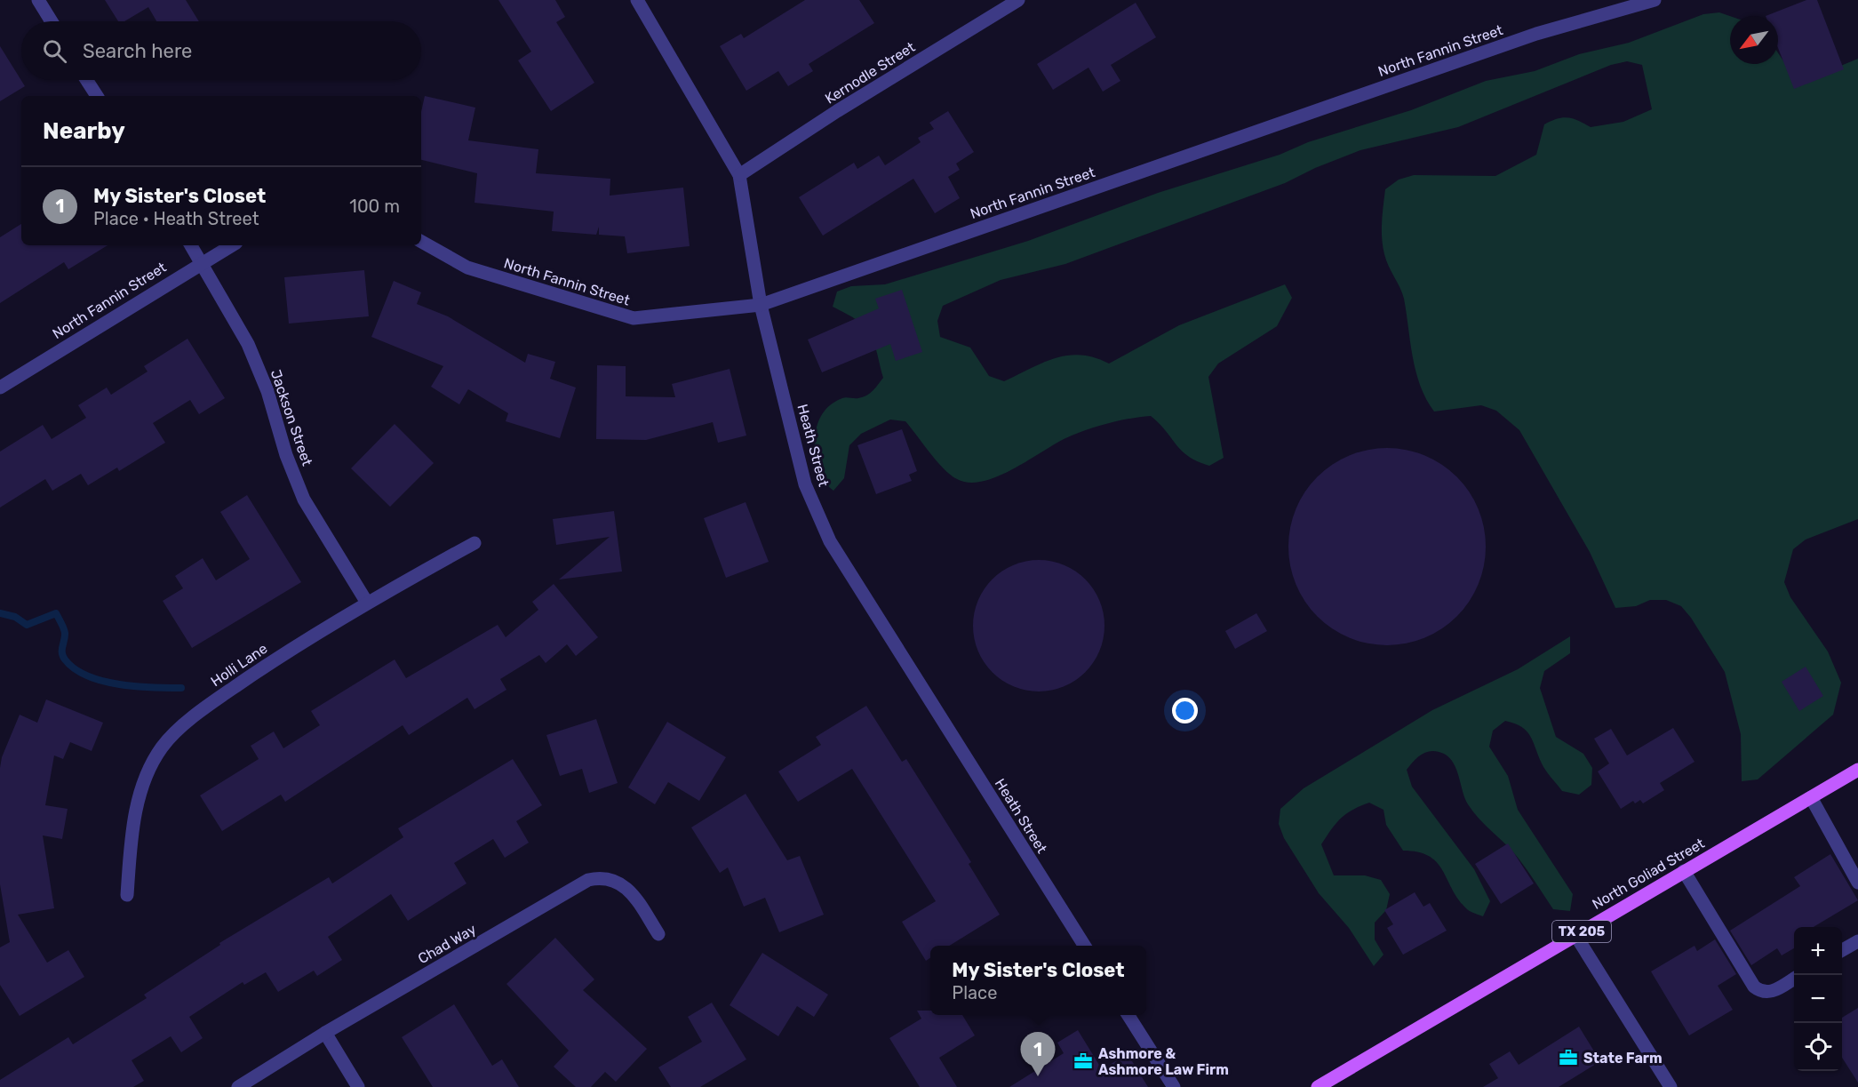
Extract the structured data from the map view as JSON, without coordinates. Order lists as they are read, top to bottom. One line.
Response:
{"streets":{"main road":["North Goliad Street","TX 205"],"street":["North Fannin Street","Kernodle Street","Jackson Street","Heath Street","Holli Lane","Chad Way"]},"crossings":[["North Fannin Street","Jackson Street"],["North Fannin Street","Heath Street"],["Kernodle Street","Heath Street"],["Jackson Street","Holli Lane"]],"places":{"office":["State Farm","Ashmore & Ashmore Law Firm"]},"north":"bottom left","page":{"search":"Search here","heading":"Nearby","list":[{"mark":"1","name":"My Sister's Closet","note":"Place · Heath Street","value":"100 m"}],"map_buttons":["+","−"],"popup":["My Sister's Closet","Place"],"pins":"1"}}
